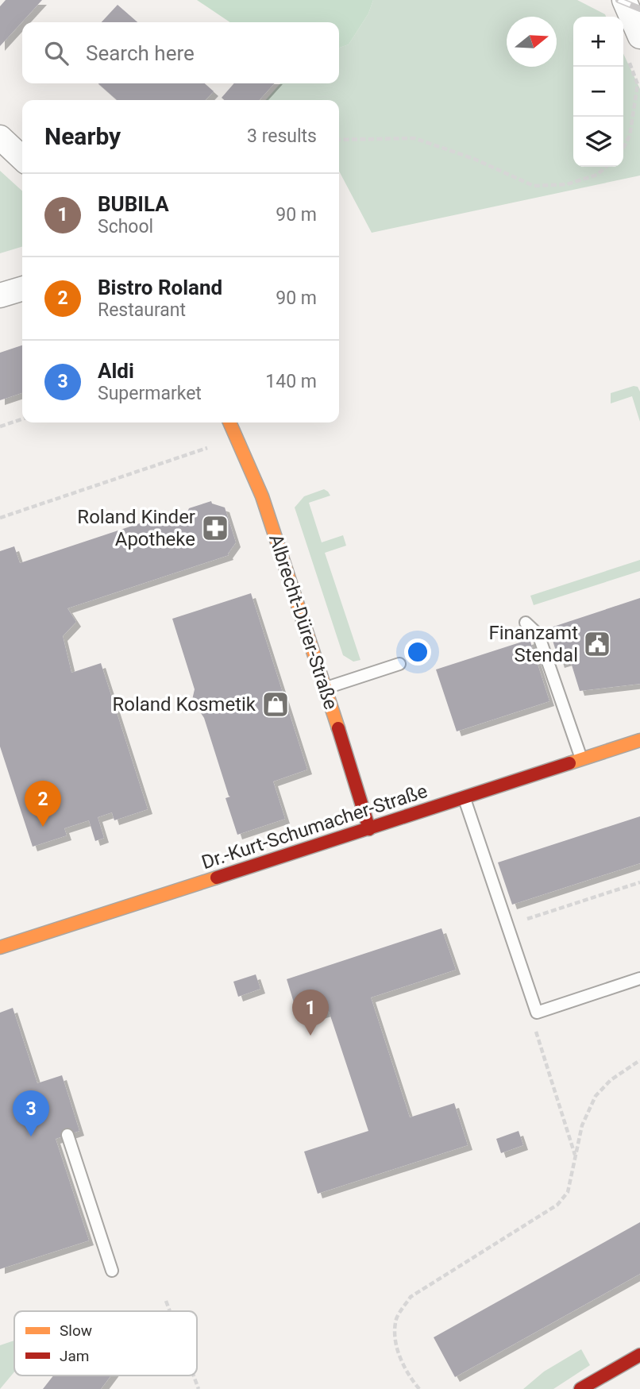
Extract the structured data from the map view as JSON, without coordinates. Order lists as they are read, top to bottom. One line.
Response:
{"streets":{"street":["Albrecht-Dürer-Straße","Dr.-Kurt-Schumacher-Straße"]},"crossings":[["Albrecht-Dürer-Straße","Dr.-Kurt-Schumacher-Straße"]],"places":{"pharmacy":["Roland Kinder Apotheke"],"public building":["Finanzamt Stendal"],"shop":["Roland Kosmetik"]},"legend":["Slow","Jam"],"north":"right","page":{"map_buttons":["+","−"],"search":"Search here","heading":["Nearby","3 results"],"list":[{"mark":"1","name":"BUBILA","note":"School","value":"90 m"},{"mark":"2","name":"Bistro Roland","note":"Restaurant","value":"90 m"},{"mark":"3","name":"Aldi","note":"Supermarket","value":"140 m"}],"pins":["2","1","3"]}}
